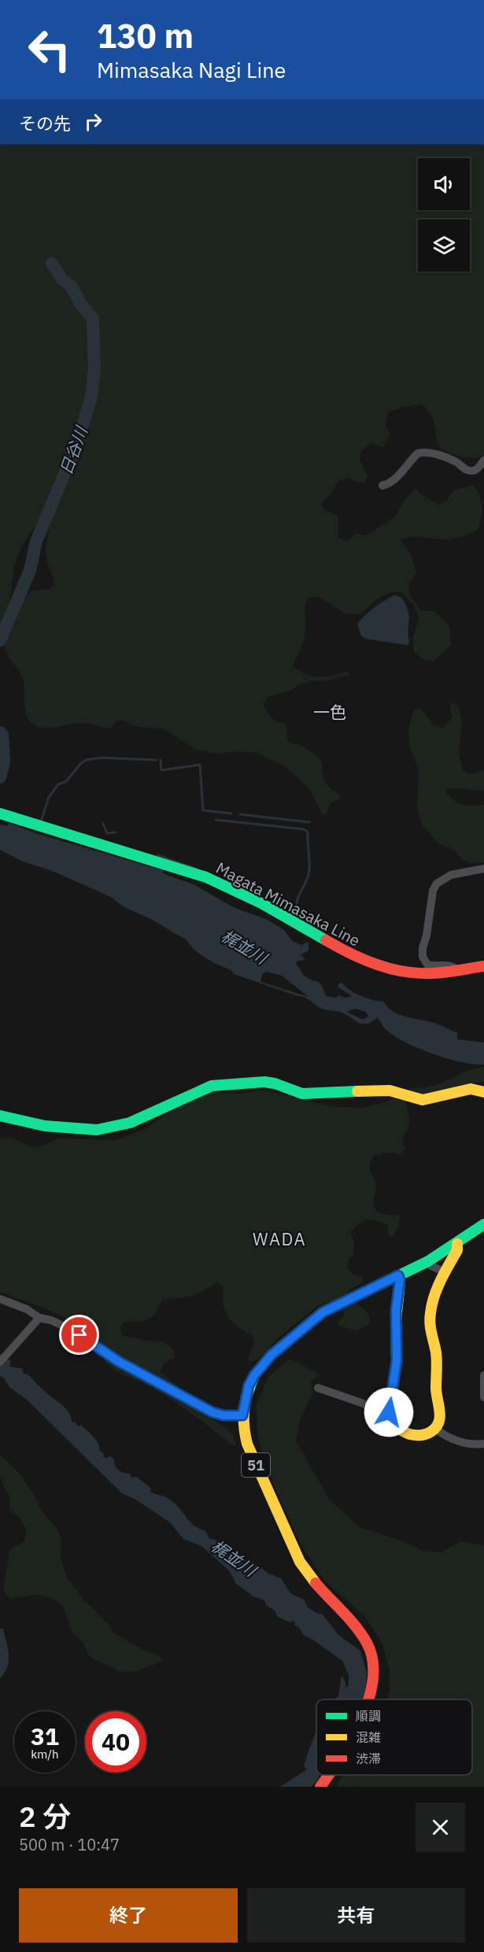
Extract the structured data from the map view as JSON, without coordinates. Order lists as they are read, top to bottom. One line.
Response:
{"streets":{"main road":["Magata Mimasaka Line","51"]},"districts":["一色","WADA"],"water":["日谷川","梶並川"],"legend":["順調","混雑","渋滞"],"page":{"turn":["130 m","Mimasaka Nagi Line"],"then":"その先","speed":"31 km/h","limit":"40","heading":["2 分","500 m · 10:47"],"buttons":["終了","共有"]}}
